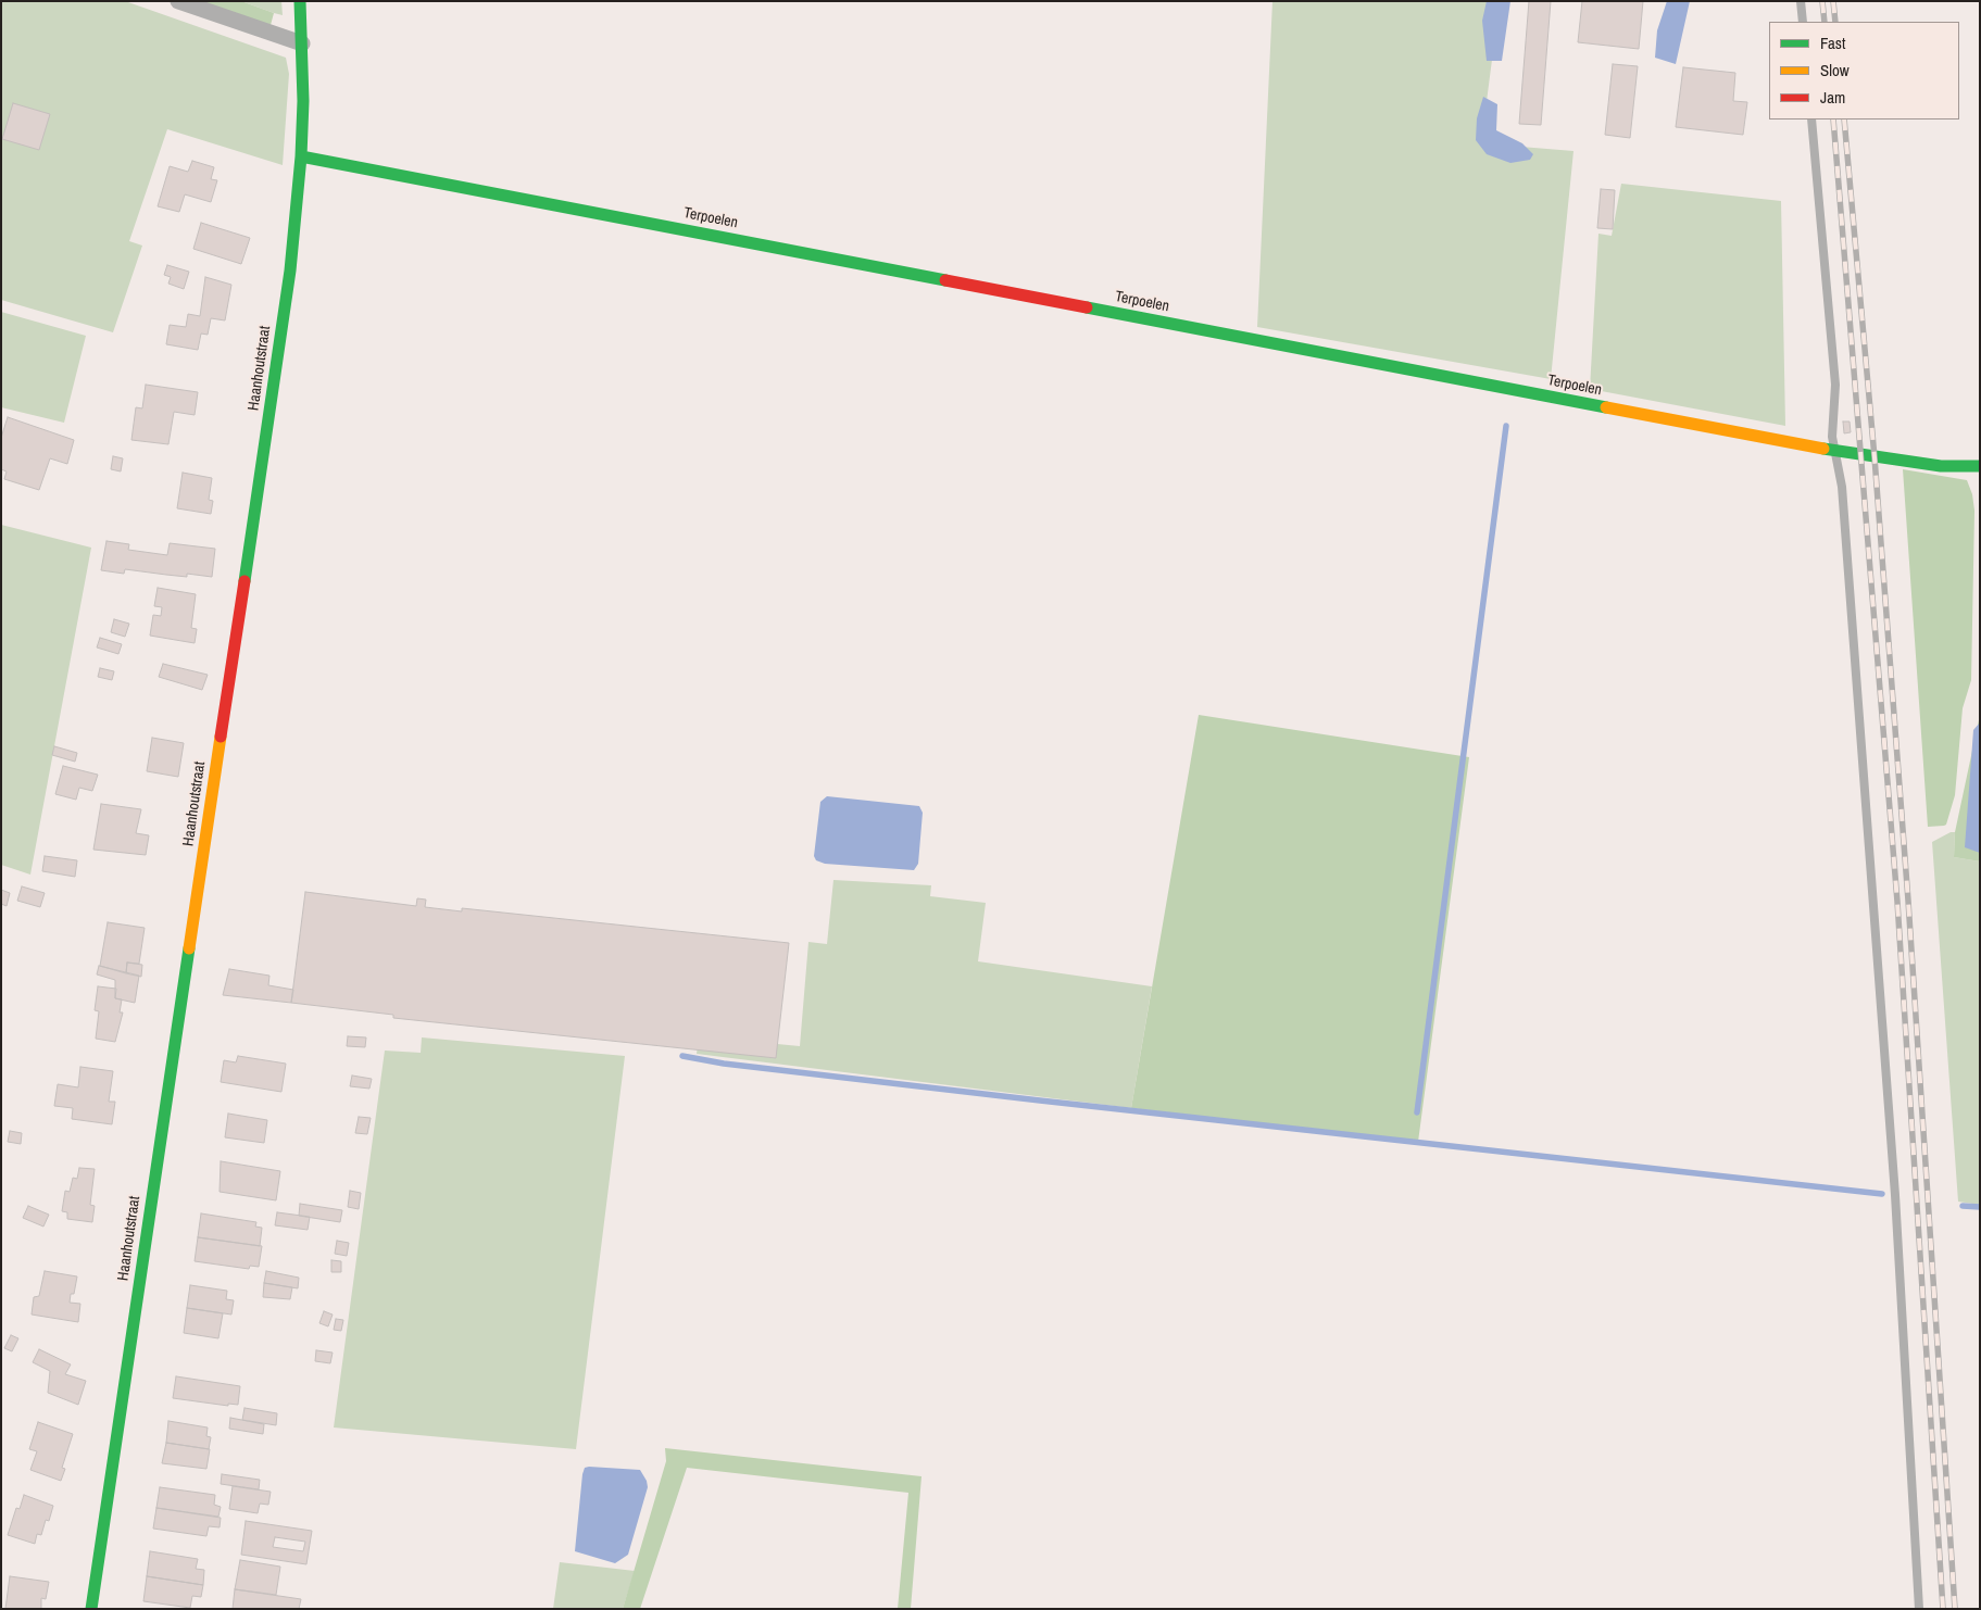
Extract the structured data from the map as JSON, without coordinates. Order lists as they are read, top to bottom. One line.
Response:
{"streets":{"street":["Terpoelen","Haanhoutstraat"]},"crossings":[["Terpoelen","Haanhoutstraat"]],"legend":["Fast","Slow","Jam"]}
